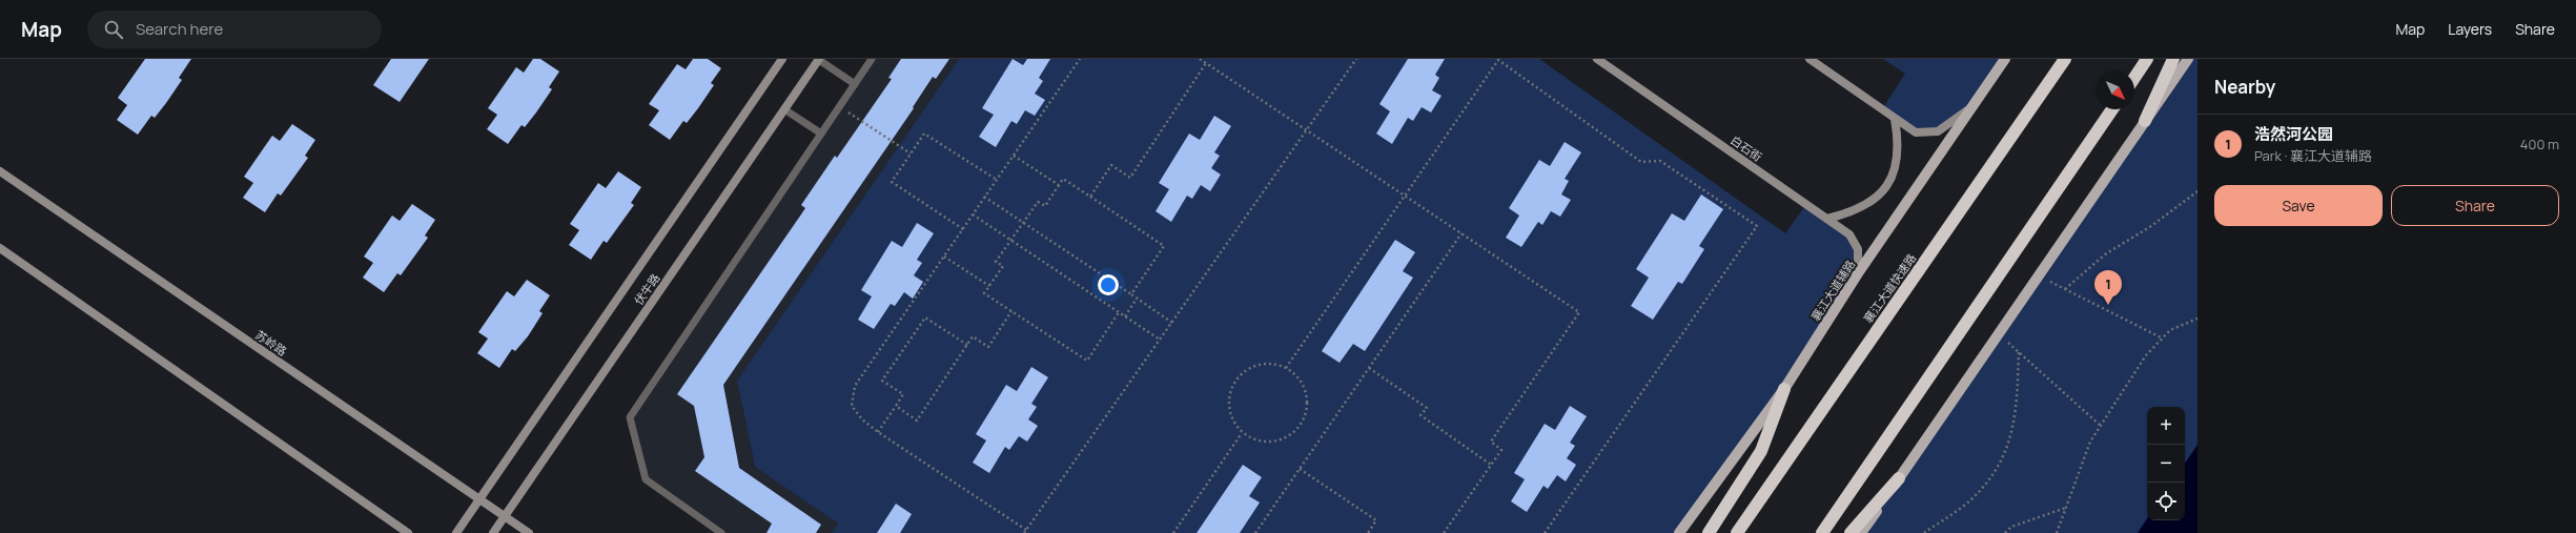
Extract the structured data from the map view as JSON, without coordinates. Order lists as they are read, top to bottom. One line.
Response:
{"streets":{"highway":["襄江大道快速路"],"main road":["襄江大道辅路"],"street":["白石街","伏牛路","苏岭路"]},"crossings":[["白石街","襄江大道辅路"],["伏牛路","苏岭路"]],"north":"bottom right","page":{"header":"Map","search":"Search here","nav":["Map","Layers","Share"],"heading":"Nearby","list":[{"mark":"1","name":"浩然河公园","note":"Park · 襄江大道辅路","value":"400 m"}],"buttons":["Save","Share"],"pins":"1","map_buttons":["+","−"]}}
